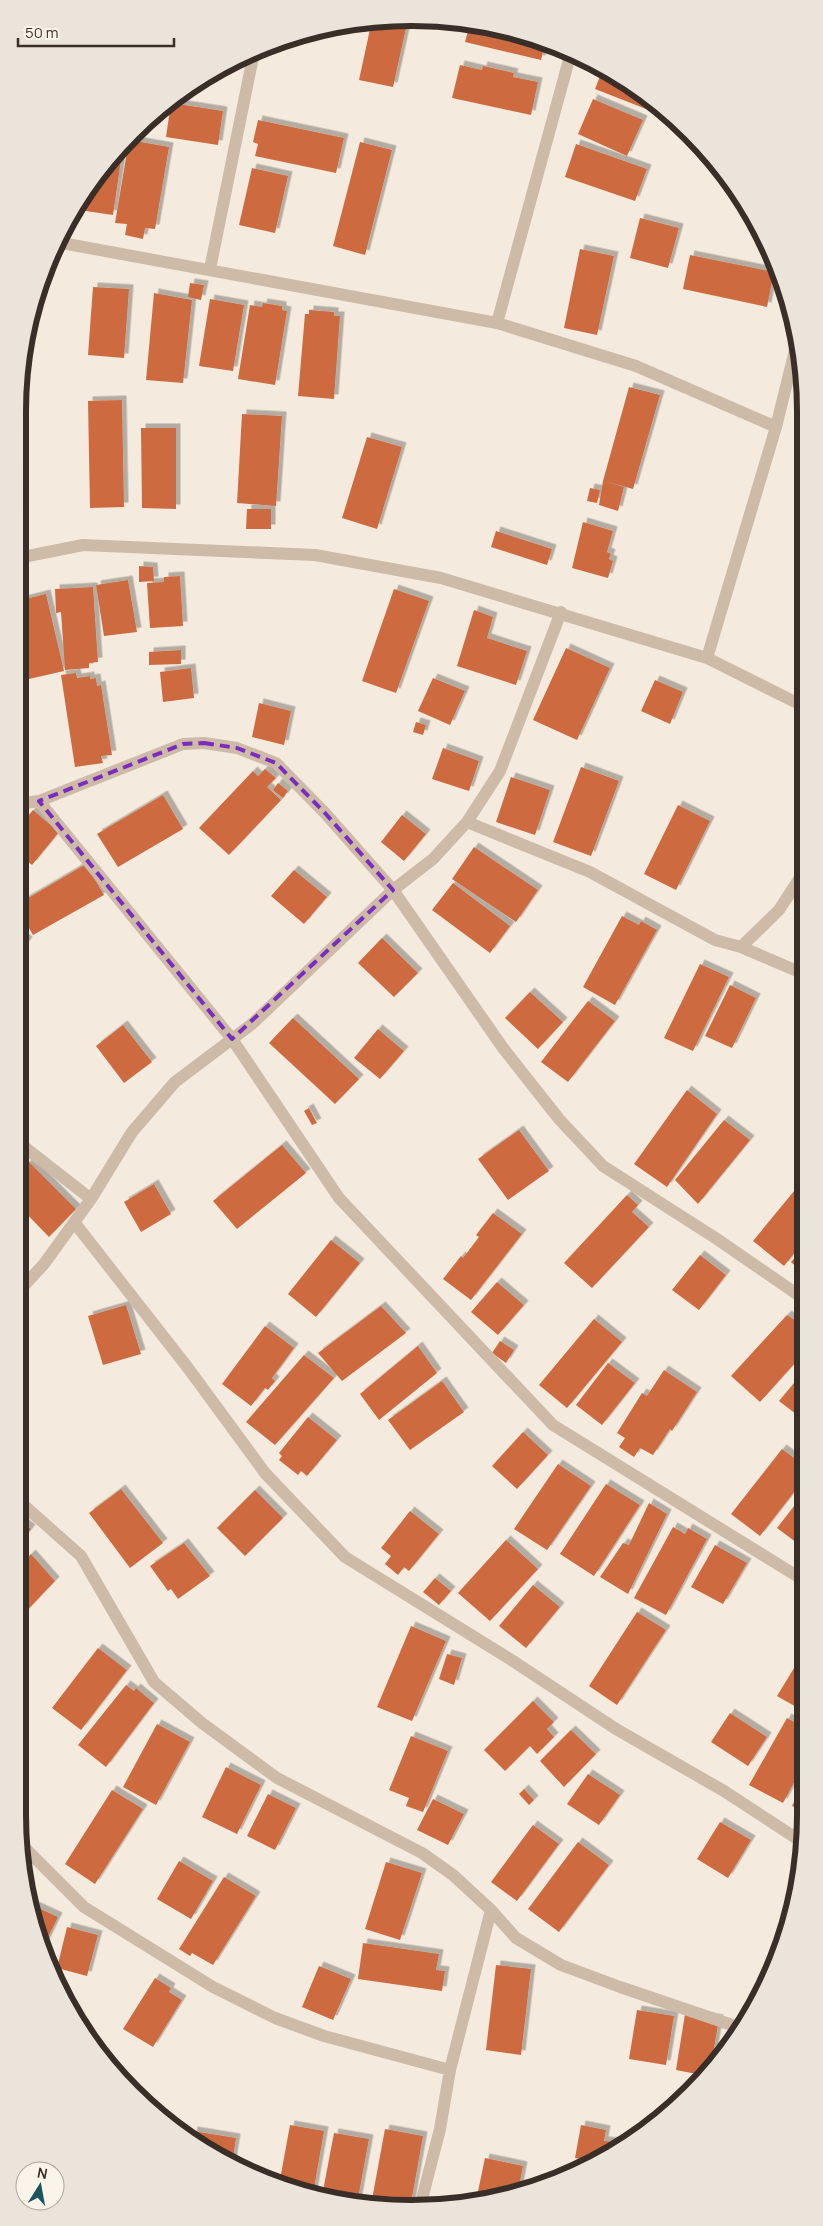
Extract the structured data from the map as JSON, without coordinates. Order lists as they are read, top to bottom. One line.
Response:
{"scale_bar":"50 m","north":"top"}
